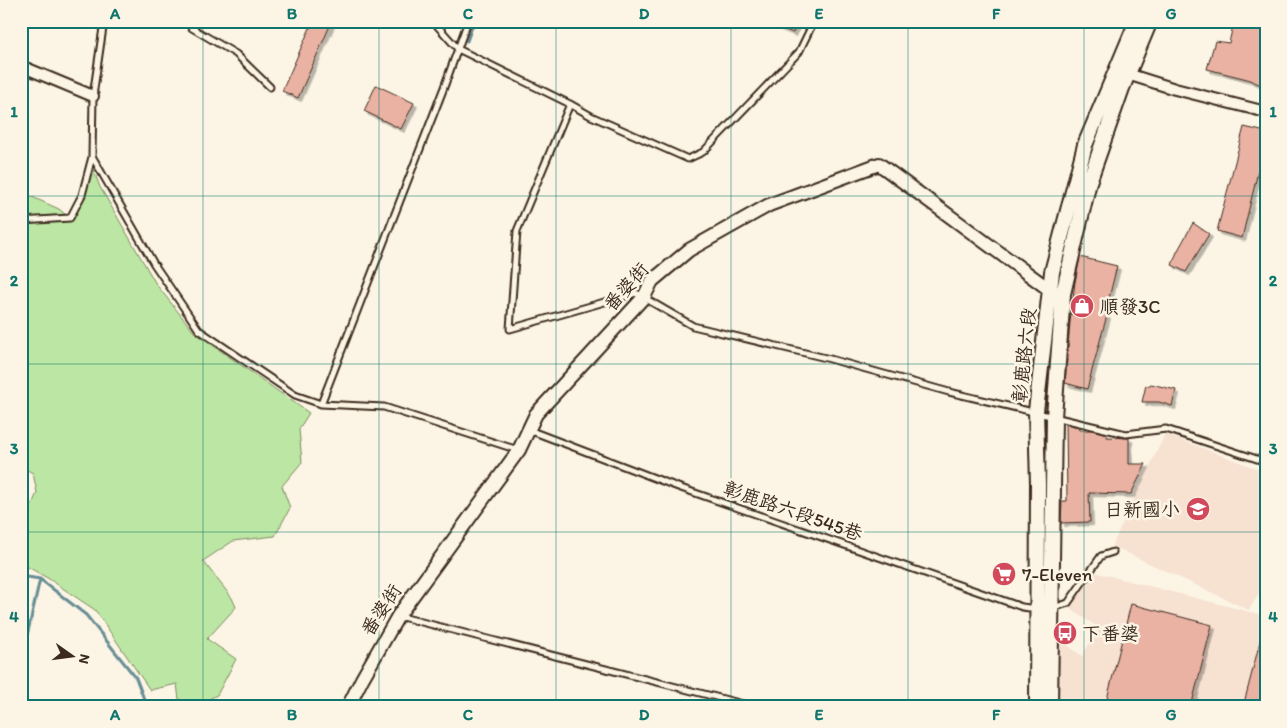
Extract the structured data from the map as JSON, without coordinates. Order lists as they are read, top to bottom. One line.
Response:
{"streets":{"main road":["彰鹿路六段"],"street":["番婆街"],"lane":["彰鹿路六段545巷"]},"crossings":[["番婆街","彰鹿路六段"],["番婆街","彰鹿路六段545巷"],["彰鹿路六段","彰鹿路六段545巷"]],"places":{"shop":["順發3C"],"school or university":["日新國小"],"supermarket":["7-Eleven"],"bus stop":["下番婆"]},"north":"right","grid":{"columns":["A","B","C","D","E","F","G"],"rows":["1","2","3","4"]}}
